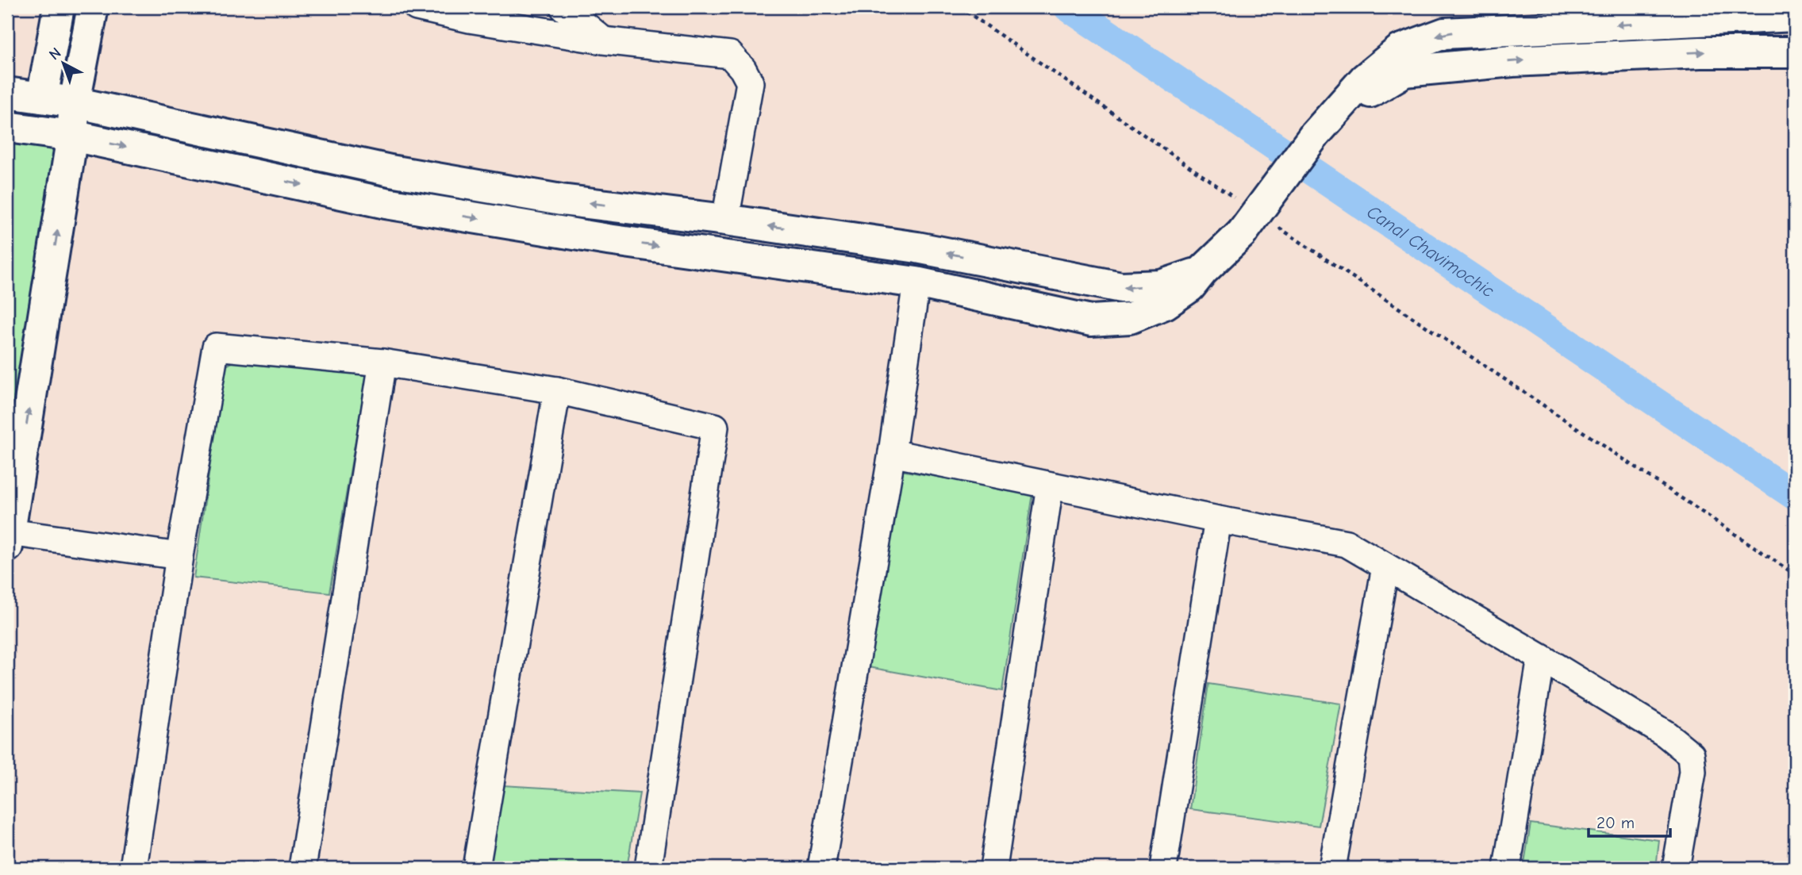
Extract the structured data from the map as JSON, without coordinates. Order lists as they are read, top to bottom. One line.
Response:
{"water":["Canal Chavimochic"],"scale_bar":"20 m","north":"top left"}
